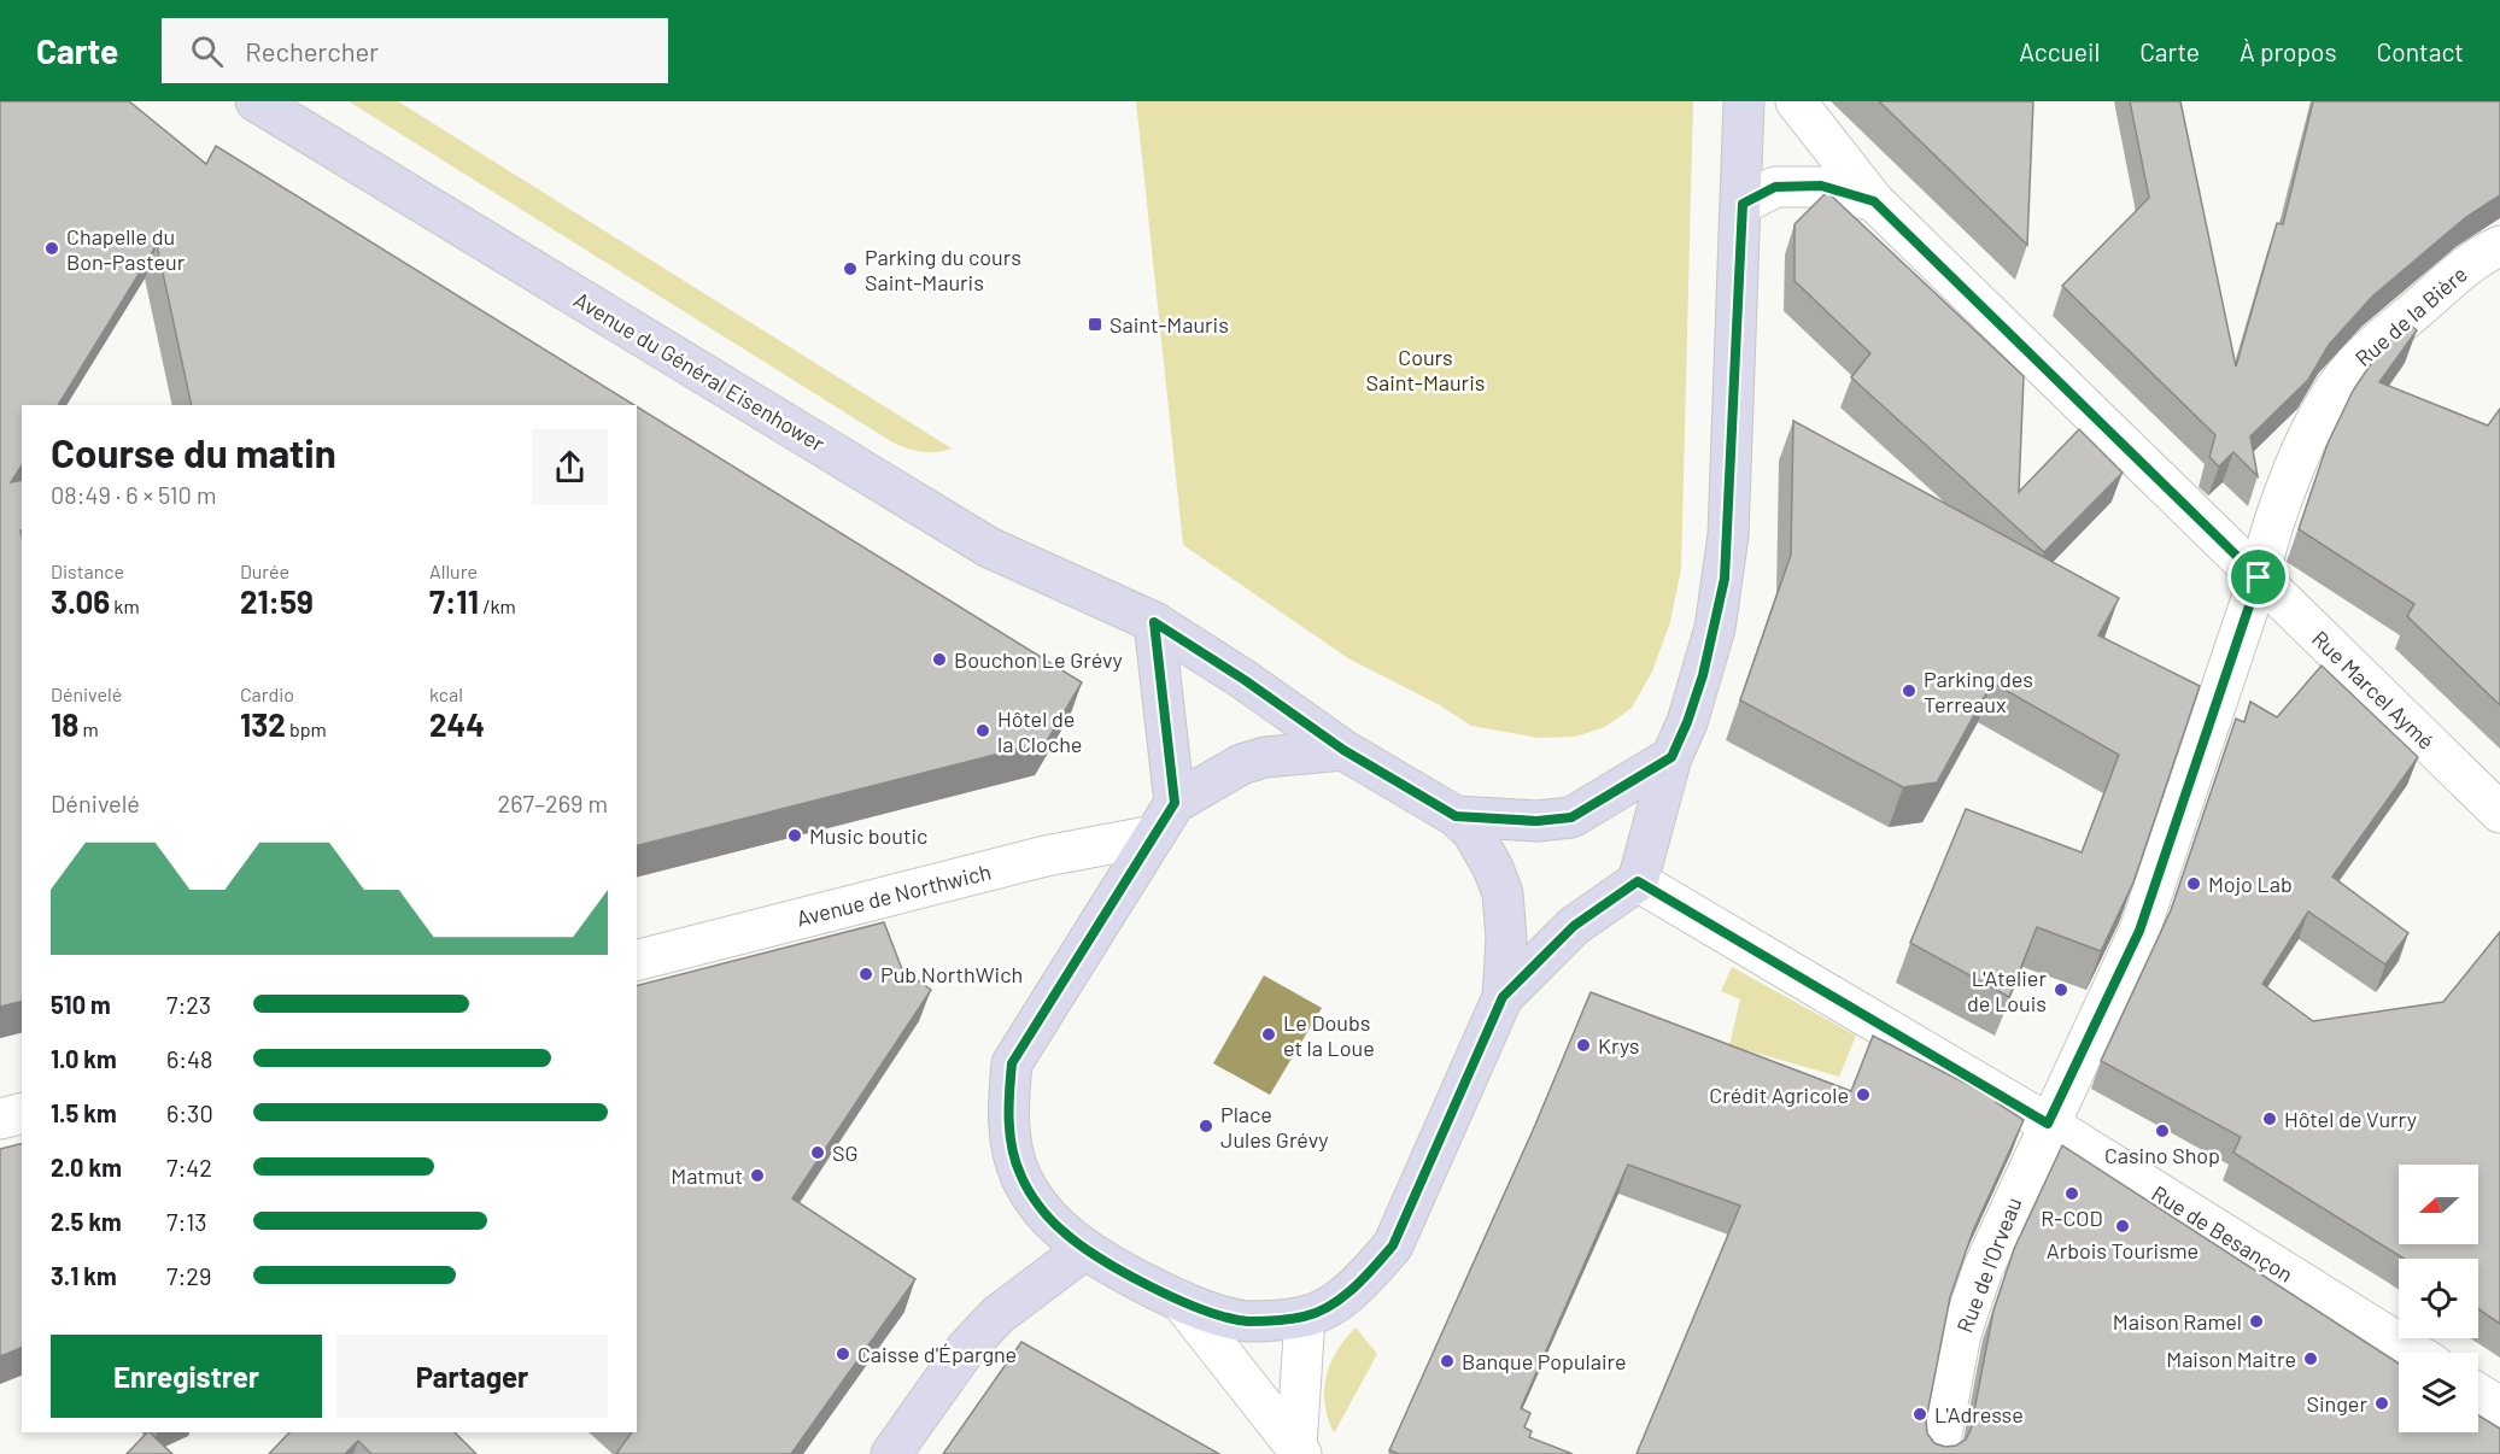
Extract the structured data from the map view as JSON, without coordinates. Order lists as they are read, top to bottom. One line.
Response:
{"streets":{"main road":["Avenue du Général Eisenhower"],"street":["Rue de la Bière","Rue Marcel Aymé","Avenue de Northwich","Rue de Besançon","Rue de l'Orveau"]},"crossings":[["Rue de la Bière","Rue Marcel Aymé"],["Rue de la Bière","Rue de Besançon"],["Rue de la Bière","Rue de l'Orveau"],["Rue de Besançon","Rue de l'Orveau"]],"parks":["Cours Saint-Mauris"],"places":{"other":["Chapelle du Bon-Pasteur","Parking du cours Saint-Mauris","Bouchon Le Grévy","Parking des Terreaux","Hôtel de la Cloche","Music boutic","Mojo Lab","Pub NorthWich","L'Atelier de Louis","Le Doubs et la Loue","Krys","Crédit Agricole","Hôtel de Vurry","Place Jules Grévy","Casino Shop","SG","Matmut","R-COD","Arbois Tourisme","Maison Ramel","Caisse d'Épargne","Maison Maitre","Banque Populaire","Singer","L'Adresse"],"transit":["Saint-Mauris"]},"north":"left","page":{"header":"Carte","search":"Rechercher","nav":["Accueil","Carte","À propos","Contact"],"heading":["Course du matin","08:49 · 6 × 510 m"],"stats":[["Distance","3.06 km"],["Durée","21:59"],["Allure","7:11 /km"],["Dénivelé","18 m"],["Cardio","132 bpm"],["kcal","244"]],"chart":["Dénivelé","267–269 m"],"list":[{"name":"510 m","note":"7:23"},{"name":"1.0 km","note":"6:48"},{"name":"1.5 km","note":"6:30"},{"name":"2.0 km","note":"7:42"},{"name":"2.5 km","note":"7:13"},{"name":"3.1 km","note":"7:29"}],"buttons":["Enregistrer","Partager"]}}
